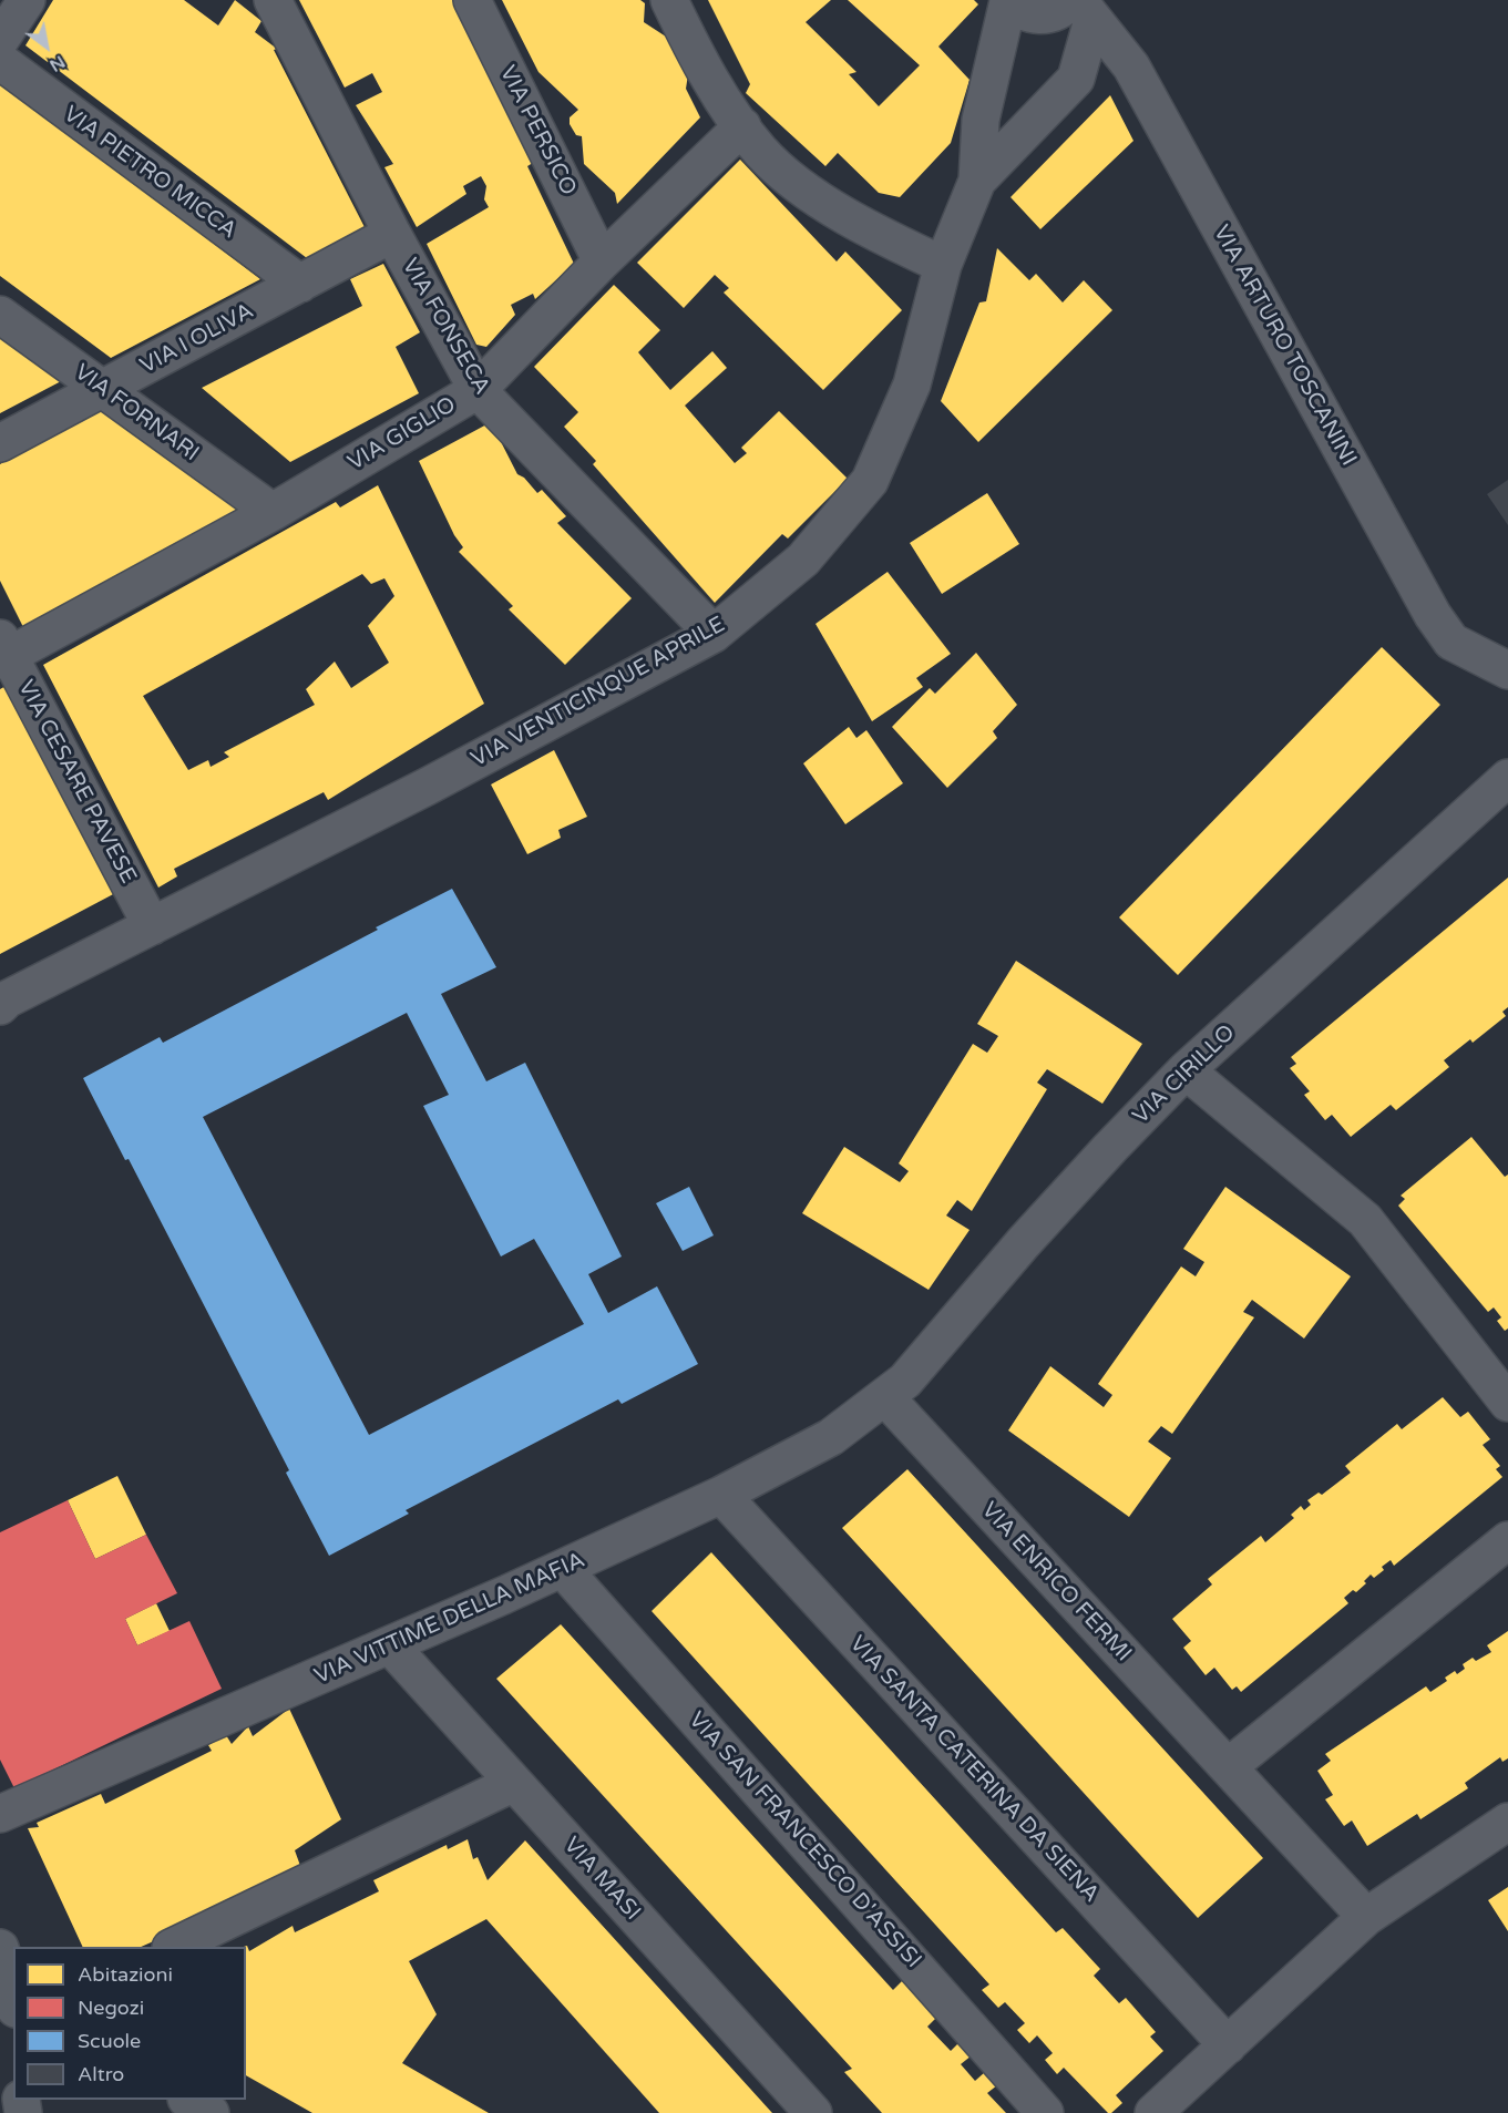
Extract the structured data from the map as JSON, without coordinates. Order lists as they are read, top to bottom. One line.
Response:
{"streets":{"street":["VIA PERSICO","VIA PIETRO MICCA","VIA FONSECA","VIA I OLIVA","VIA ARTURO TOSCANINI","VIA FORNARI","VIA GIGLIO","VIA VENTICINQUE APRILE","VIA CESARE PAVESE","VIA CIRILLO","VIA ENRICO FERMI","VIA VITTIME DELLA MAFIA","VIA SANTA CATERINA DA SIENA","VIA SAN FRANCESCO D'ASSISI","VIA MASI"]},"crossings":[["VIA PERSICO","VIA GIGLIO"],["VIA PIETRO MICCA","VIA I OLIVA"],["VIA FONSECA","VIA I OLIVA"],["VIA FONSECA","VIA GIGLIO"],["VIA FONSECA","VIA VENTICINQUE APRILE"],["VIA I OLIVA","VIA FORNARI"],["VIA ARTURO TOSCANINI","VIA VENTICINQUE APRILE"],["VIA FORNARI","VIA GIGLIO"],["VIA GIGLIO","VIA CESARE PAVESE"],["VIA VENTICINQUE APRILE","VIA CESARE PAVESE"],["VIA CIRILLO","VIA ENRICO FERMI"],["VIA CIRILLO","VIA VITTIME DELLA MAFIA"],["VIA ENRICO FERMI","VIA VITTIME DELLA MAFIA"],["VIA VITTIME DELLA MAFIA","VIA SANTA CATERINA DA SIENA"],["VIA VITTIME DELLA MAFIA","VIA SAN FRANCESCO D'ASSISI"],["VIA VITTIME DELLA MAFIA","VIA MASI"]],"legend":["Abitazioni","Negozi","Scuole","Altro"],"north":"bottom right"}
